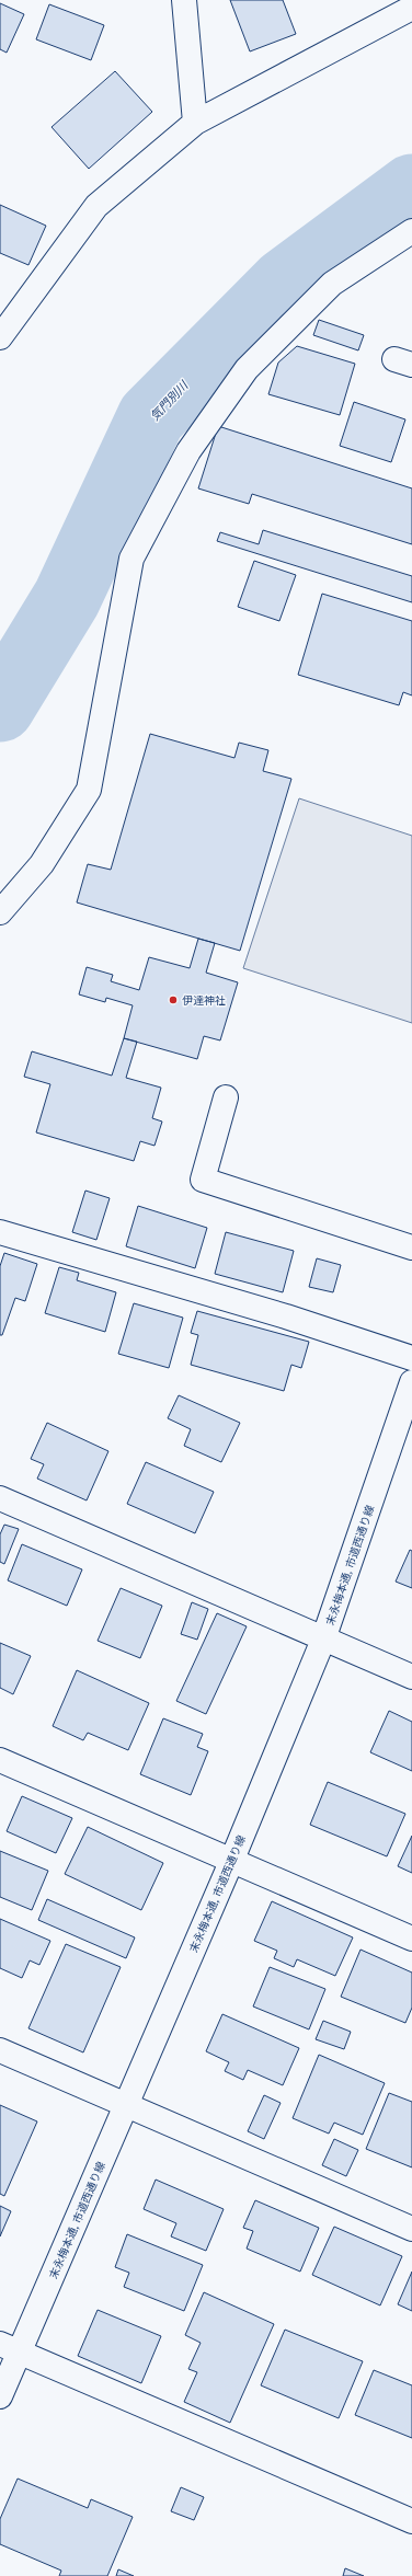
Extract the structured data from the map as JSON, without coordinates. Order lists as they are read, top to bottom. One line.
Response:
{"streets":{"street":["末永梅本通, 市道西通り線"]},"water":["気門別川"],"places":["伊達神社"]}
